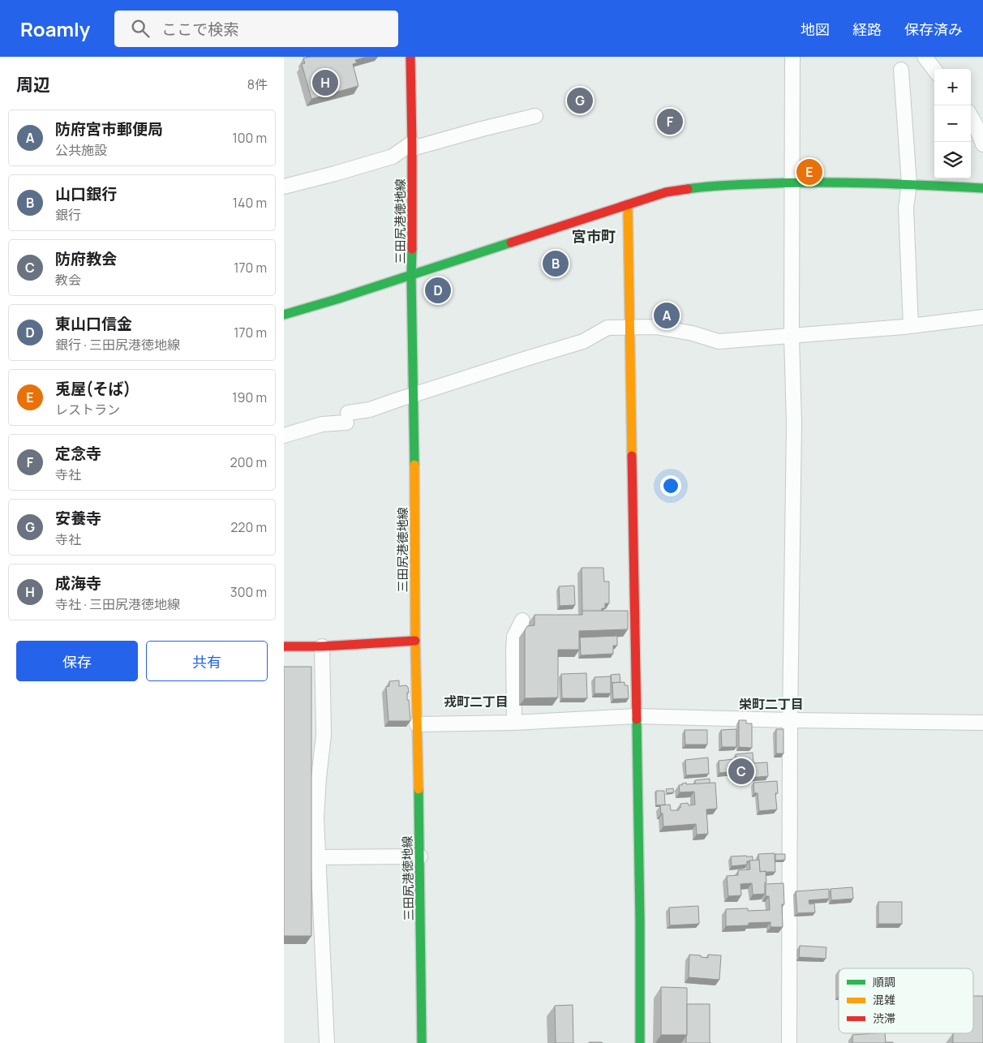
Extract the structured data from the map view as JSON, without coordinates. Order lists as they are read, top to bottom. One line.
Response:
{"streets":{"street":["三田尻港徳地線"]},"districts":["宮市町","戎町二丁目","栄町二丁目"],"legend":["順調","混雑","渋滞"],"page":{"header":"Roamly","search":"ここで検索","nav":["地図","経路","保存済み"],"heading":["周辺","8件"],"pins":["H","G","F","E","B","D","A","C"],"map_buttons":["+","−"],"list":[{"mark":"A","name":"防府宮市郵便局","note":"公共施設","value":"100 m"},{"mark":"B","name":"山口銀行","note":"銀行","value":"140 m"},{"mark":"C","name":"防府教会","note":"教会","value":"170 m"},{"mark":"D","name":"東山口信金","note":"銀行 · 三田尻港徳地線","value":"170 m"},{"mark":"E","name":"兎屋(そば)","note":"レストラン","value":"190 m"},{"mark":"F","name":"定念寺","note":"寺社","value":"200 m"},{"mark":"G","name":"安養寺","note":"寺社","value":"220 m"},{"mark":"H","name":"成海寺","note":"寺社 · 三田尻港徳地線","value":"300 m"}],"buttons":["保存","共有"]}}
